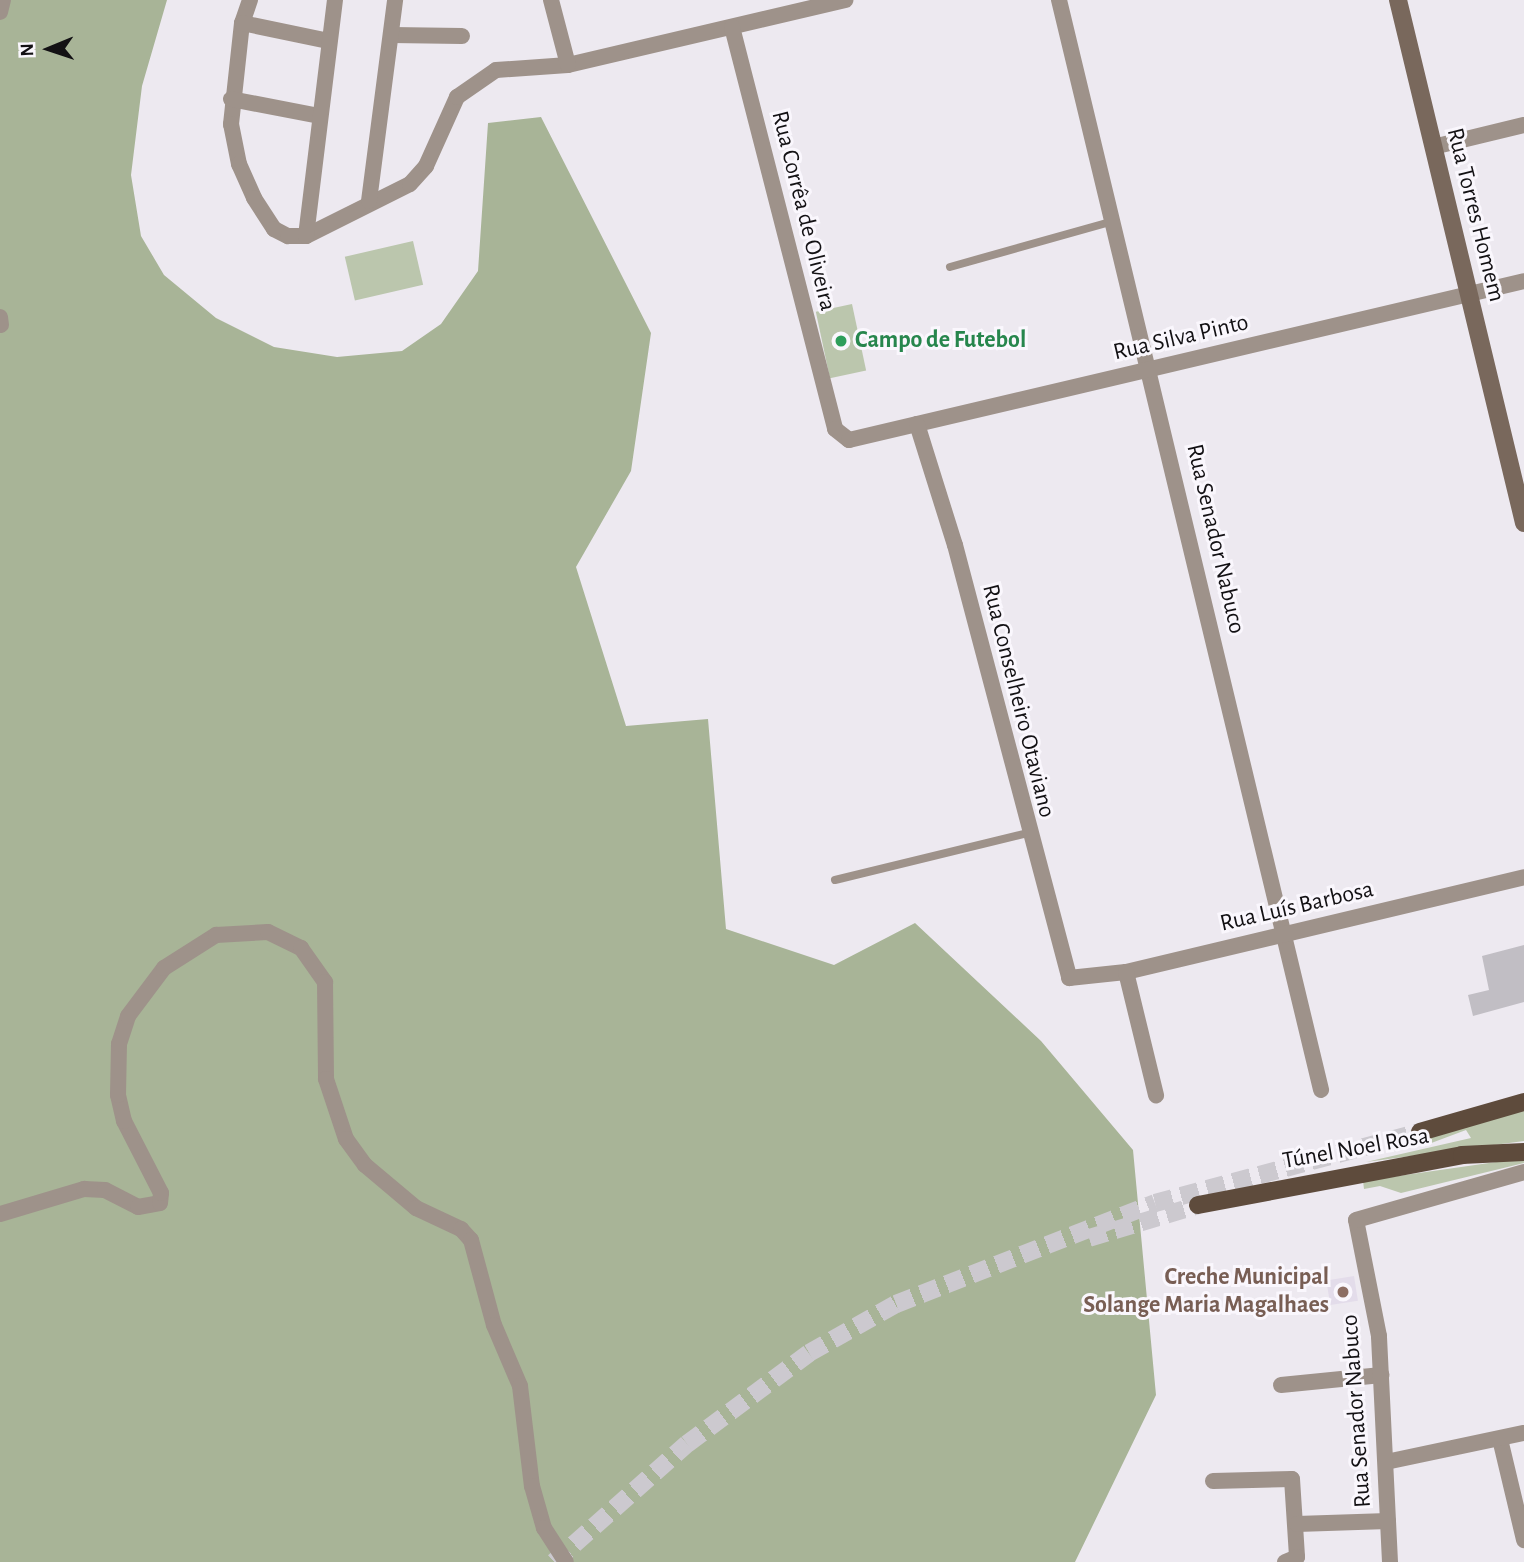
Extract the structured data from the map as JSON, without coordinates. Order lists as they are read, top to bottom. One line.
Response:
{"streets":{"main road":["Túnel Noel Rosa"],"street":["Rua Corrêa de Oliveira","Rua Torres Homem","Rua Silva Pinto","Rua Senador Nabuco","Rua Conselheiro Otaviano","Rua Luís Barbosa"]},"crossings":[["Rua Corrêa de Oliveira","Rua Silva Pinto"],["Rua Torres Homem","Rua Silva Pinto"],["Rua Silva Pinto","Rua Senador Nabuco"],["Rua Silva Pinto","Rua Conselheiro Otaviano"],["Rua Senador Nabuco","Rua Luís Barbosa"],["Rua Conselheiro Otaviano","Rua Luís Barbosa"]],"places":["Campo de Futebol","Creche Municipal Solange Maria Magalhaes"],"north":"left"}
